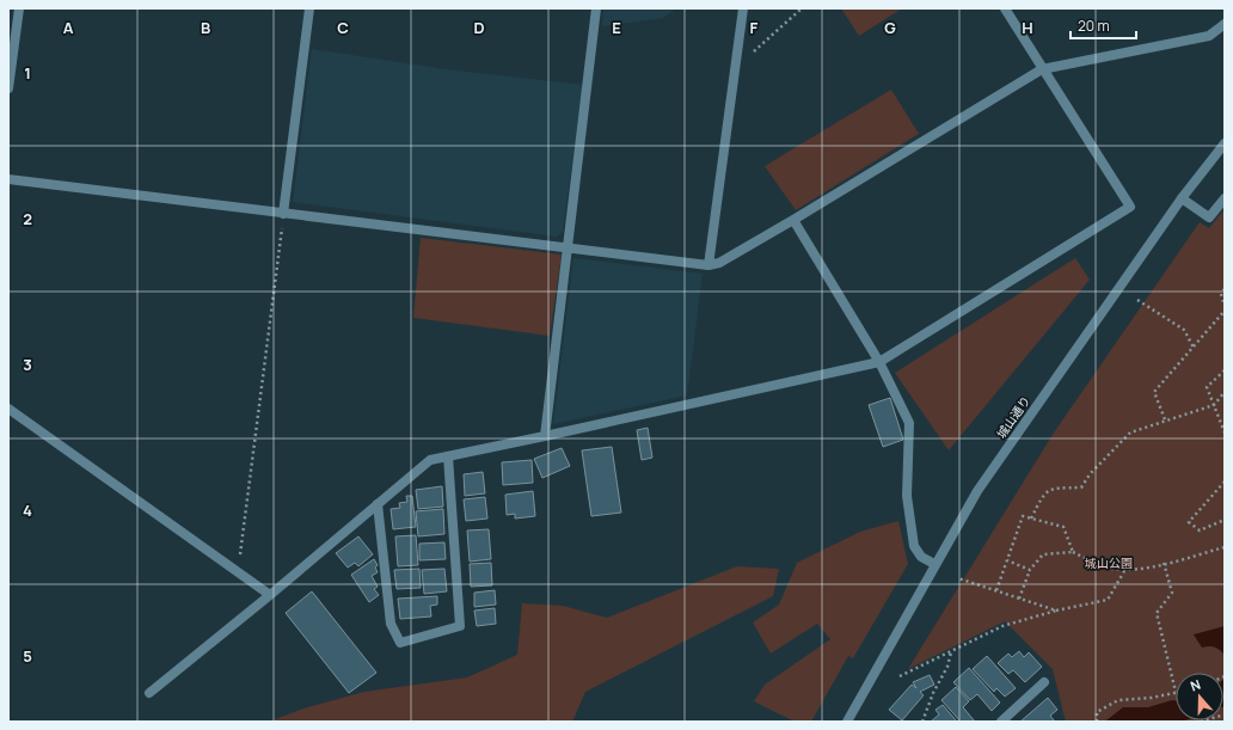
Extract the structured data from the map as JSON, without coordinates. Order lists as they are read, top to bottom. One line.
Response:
{"streets":{"street":["城山通り"]},"parks":["城山公園"],"scale_bar":"20 m","north":"top","grid":{"columns":["A","B","C","D","E","F","G","H"],"rows":["1","2","3","4","5"]}}
